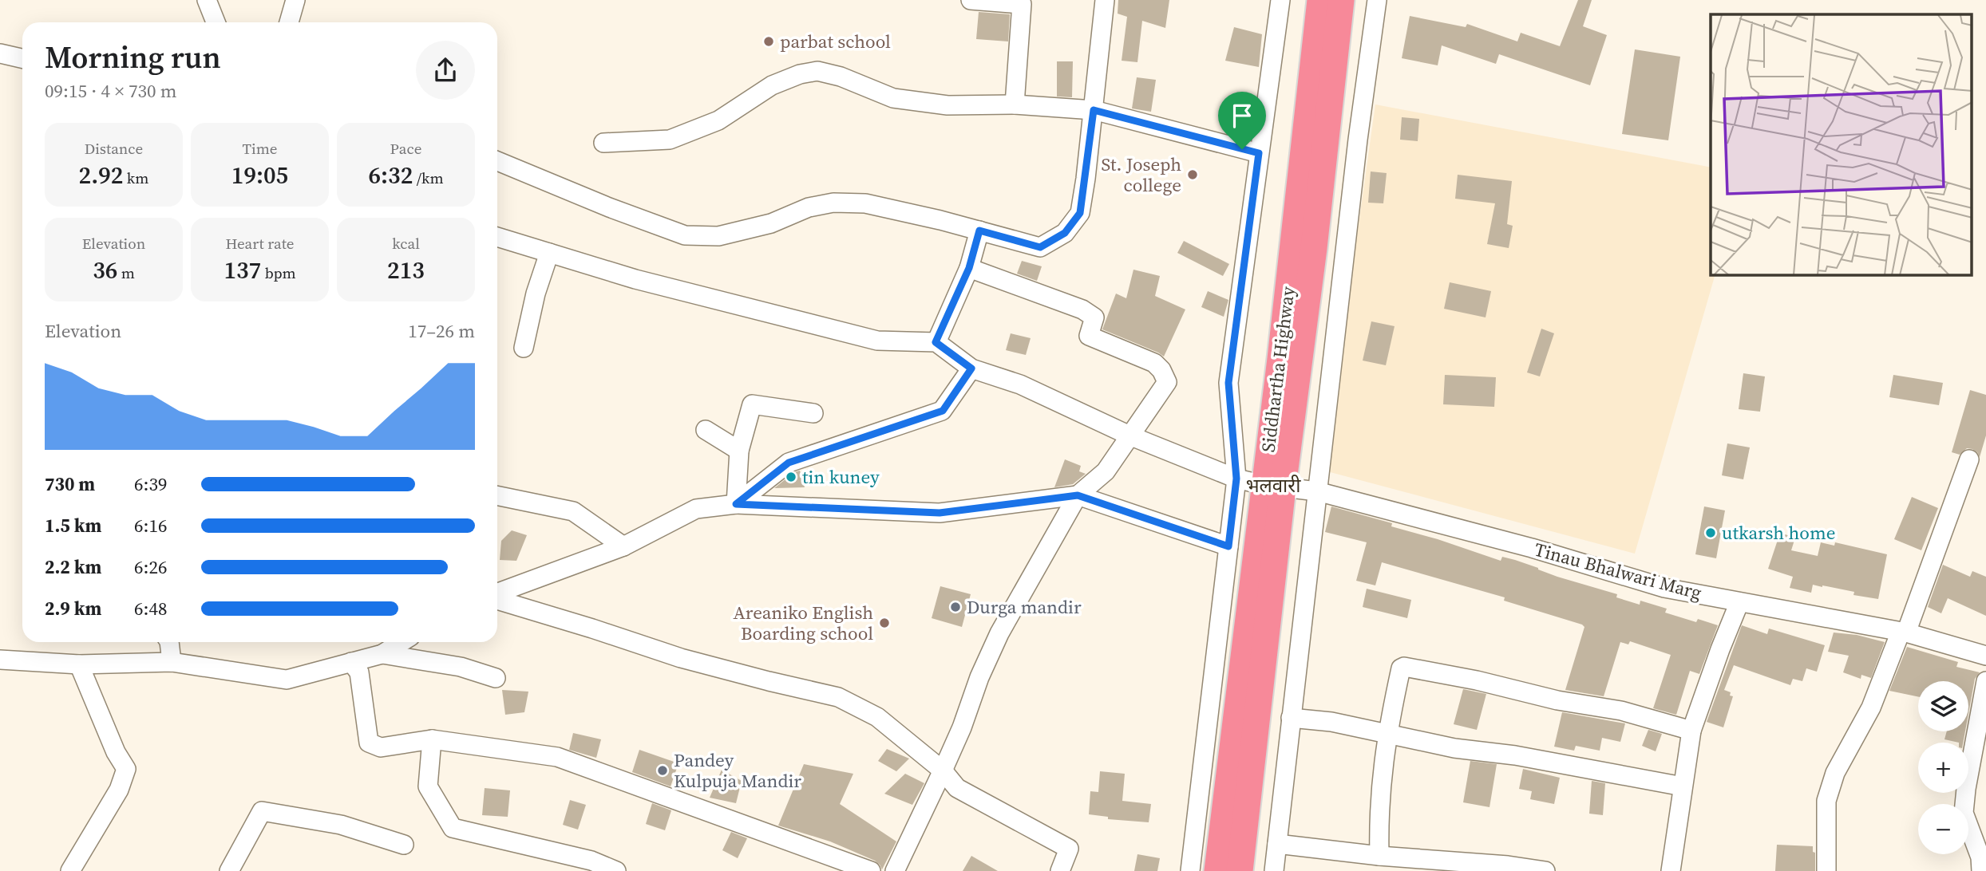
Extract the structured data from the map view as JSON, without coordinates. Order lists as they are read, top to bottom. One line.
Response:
{"streets":{"highway":["Siddhartha Highway"],"street":["Tinau Bhalwari Marg"]},"crossings":[["Siddhartha Highway","Tinau Bhalwari Marg"]],"districts":["भलवारी"],"places":["parbat school","St. Joseph college","tin kuney","utkarsh home","Durga mandir","Areaniko English Boarding school","Pandey Kulpuja Mandir"],"page":{"heading":["Morning run","09:15 · 4 × 730 m"],"stats":[["Distance","2.92 km"],["Time","19:05"],["Pace","6:32 /km"],["Elevation","36 m"],["Heart rate","137 bpm"],["kcal","213"]],"chart":["Elevation","17–26 m"],"list":[{"name":"730 m","note":"6:39"},{"name":"1.5 km","note":"6:16"},{"name":"2.2 km","note":"6:26"},{"name":"2.9 km","note":"6:48"}],"map_buttons":["+","−"]}}
